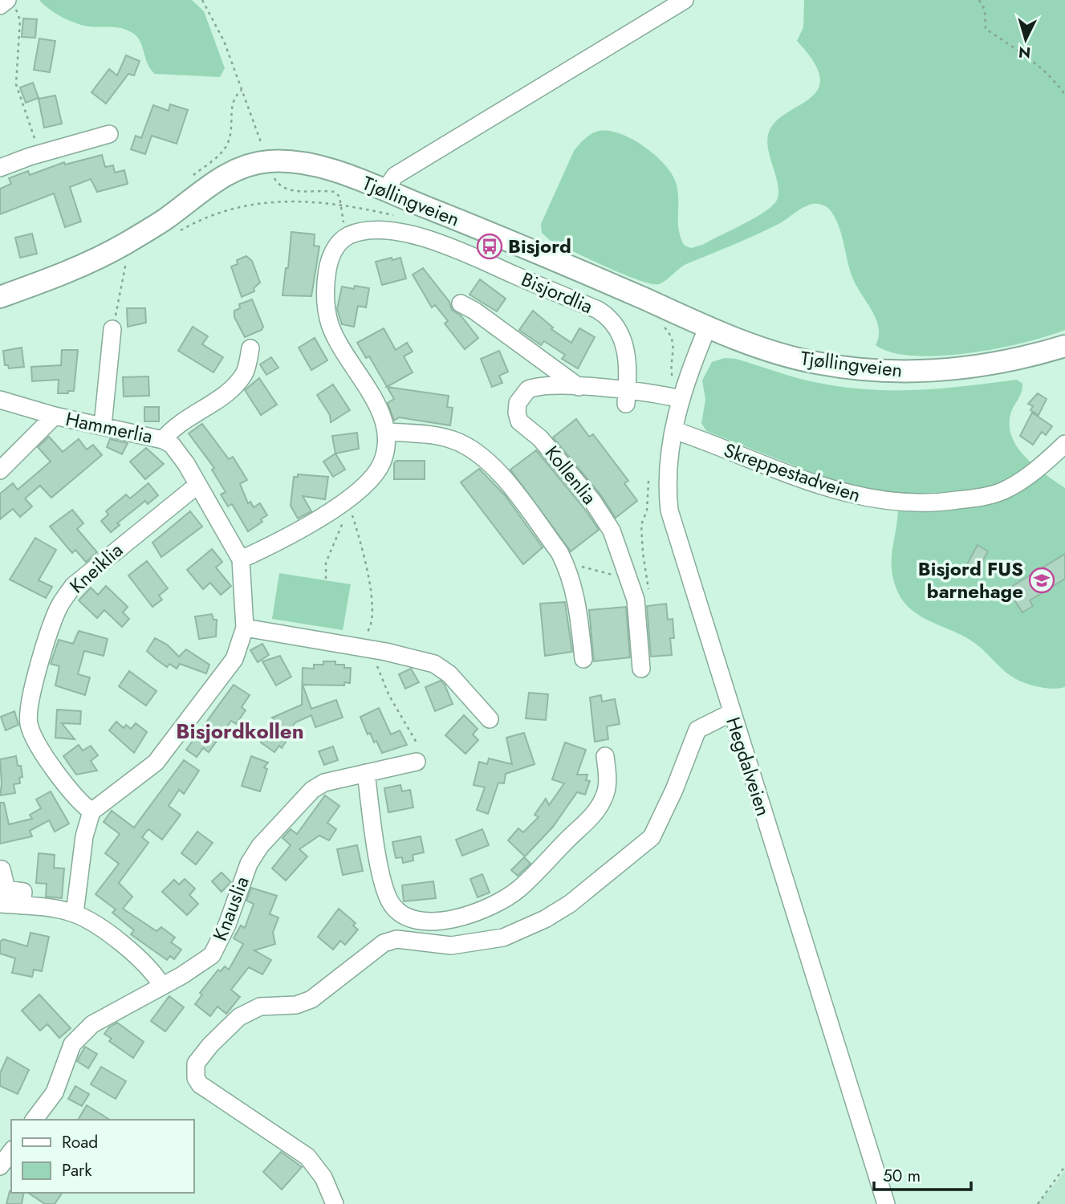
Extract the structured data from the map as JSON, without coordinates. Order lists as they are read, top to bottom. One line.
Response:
{"streets":{"main road":["Tjøllingveien"],"street":["Bisjordlia","Hammerlia","Skreppestadveien","Kollenlia","Kneiklia","Hegdalveien","Knauslia"]},"crossings":[["Tjøllingveien","Hegdalveien"],["Bisjordlia","Kollenlia"],["Hammerlia","Kneiklia"],["Skreppestadveien","Hegdalveien"],["Kollenlia","Hegdalveien"]],"districts":["Bisjordkollen"],"places":{"bus stop":["Bisjord"],"school or university":["Bisjord FUS barnehage"]},"legend":["Road","Park"],"scale_bar":"50 m","north":"bottom"}
